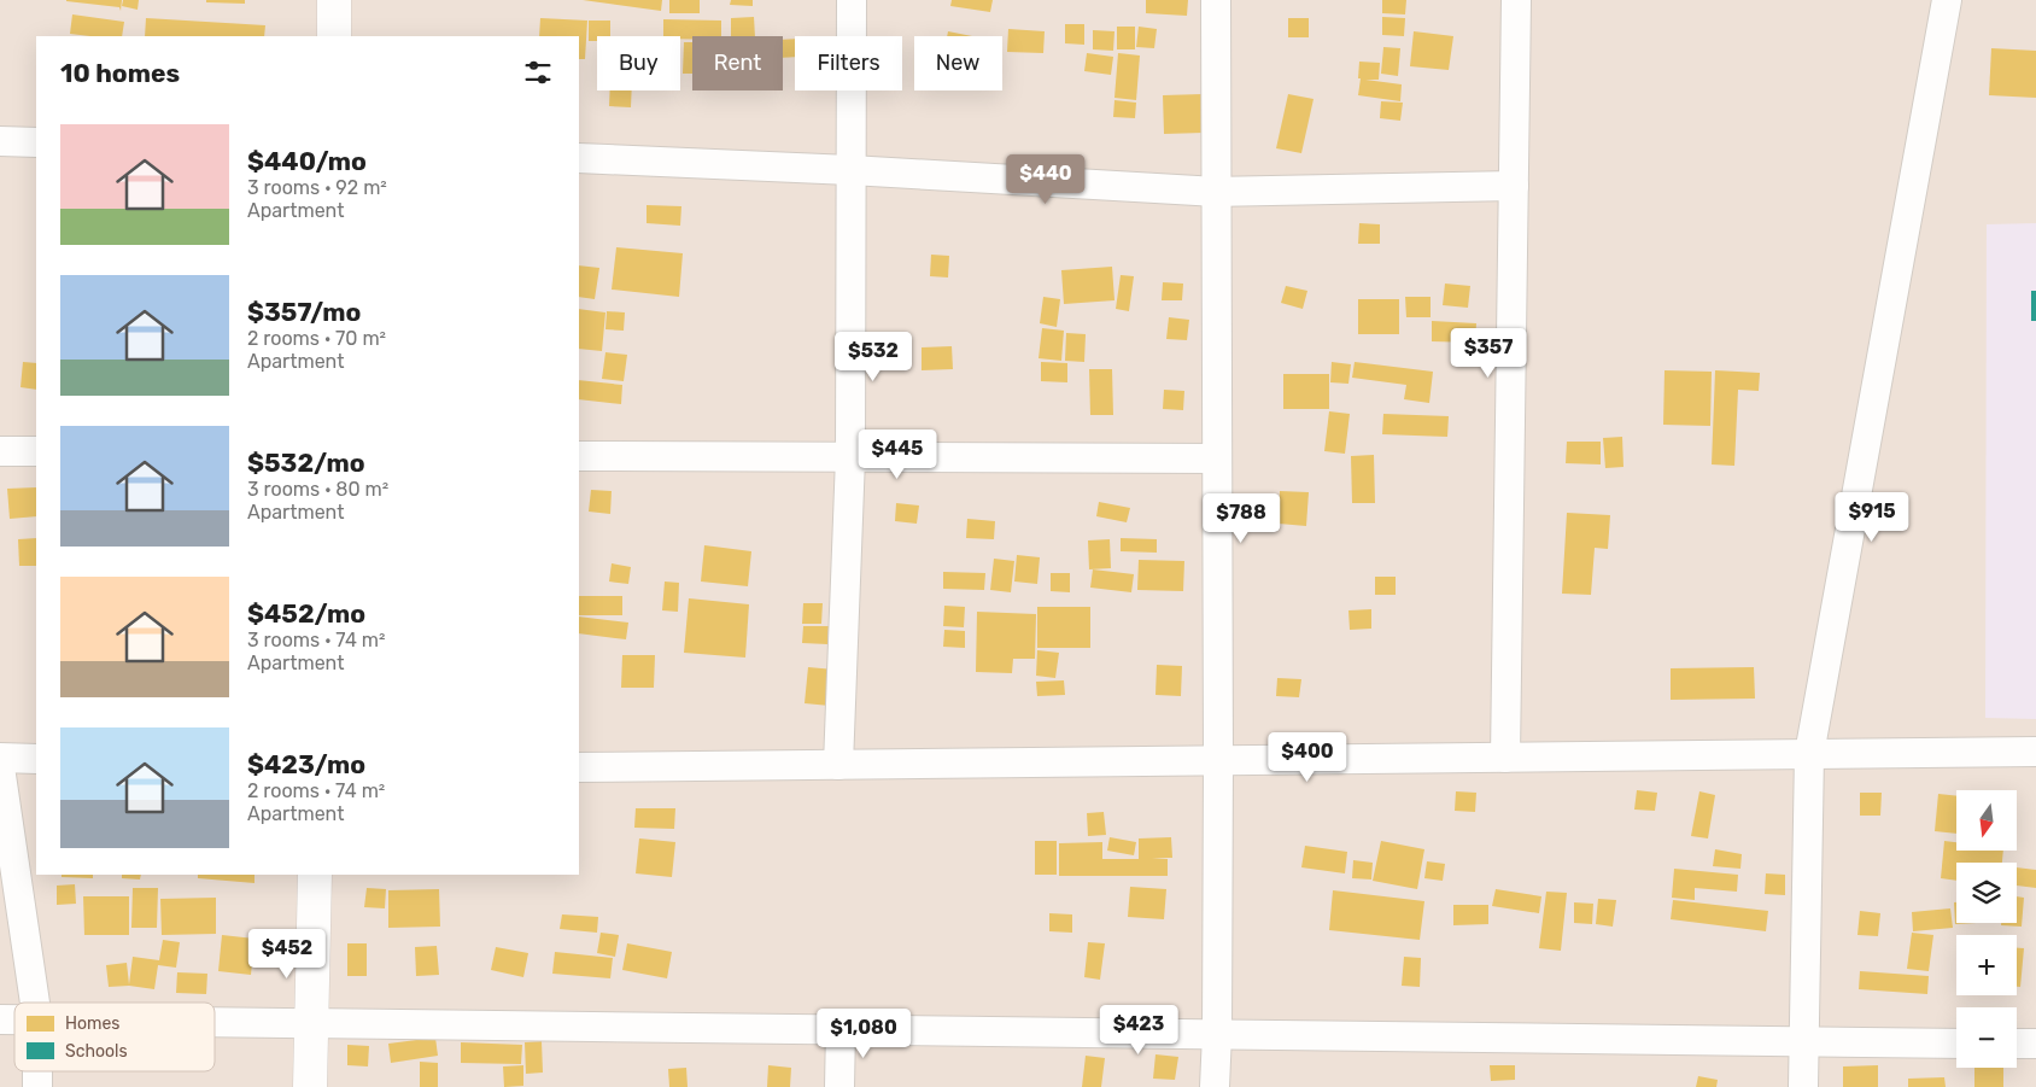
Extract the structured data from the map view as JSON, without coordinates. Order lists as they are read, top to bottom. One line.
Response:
{"legend":["Homes","Schools"],"north":"bottom","page":{"chip":["Buy","Rent","Filters","New"],"heading":"10 homes","list":[{"name":"$440/mo","note":"3 rooms · 92 m² · Apartment"},{"name":"$357/mo","note":"2 rooms · 70 m² · Apartment"},{"name":"$532/mo","note":"3 rooms · 80 m² · Apartment"},{"name":"$452/mo","note":"3 rooms · 74 m² · Apartment"},{"name":"$423/mo","note":"2 rooms · 74 m² · Apartment"}],"price":["$440","$357","$532","$445","$915","$788","$400","$452","$423","$1,080"],"map_buttons":["+","−"]}}
